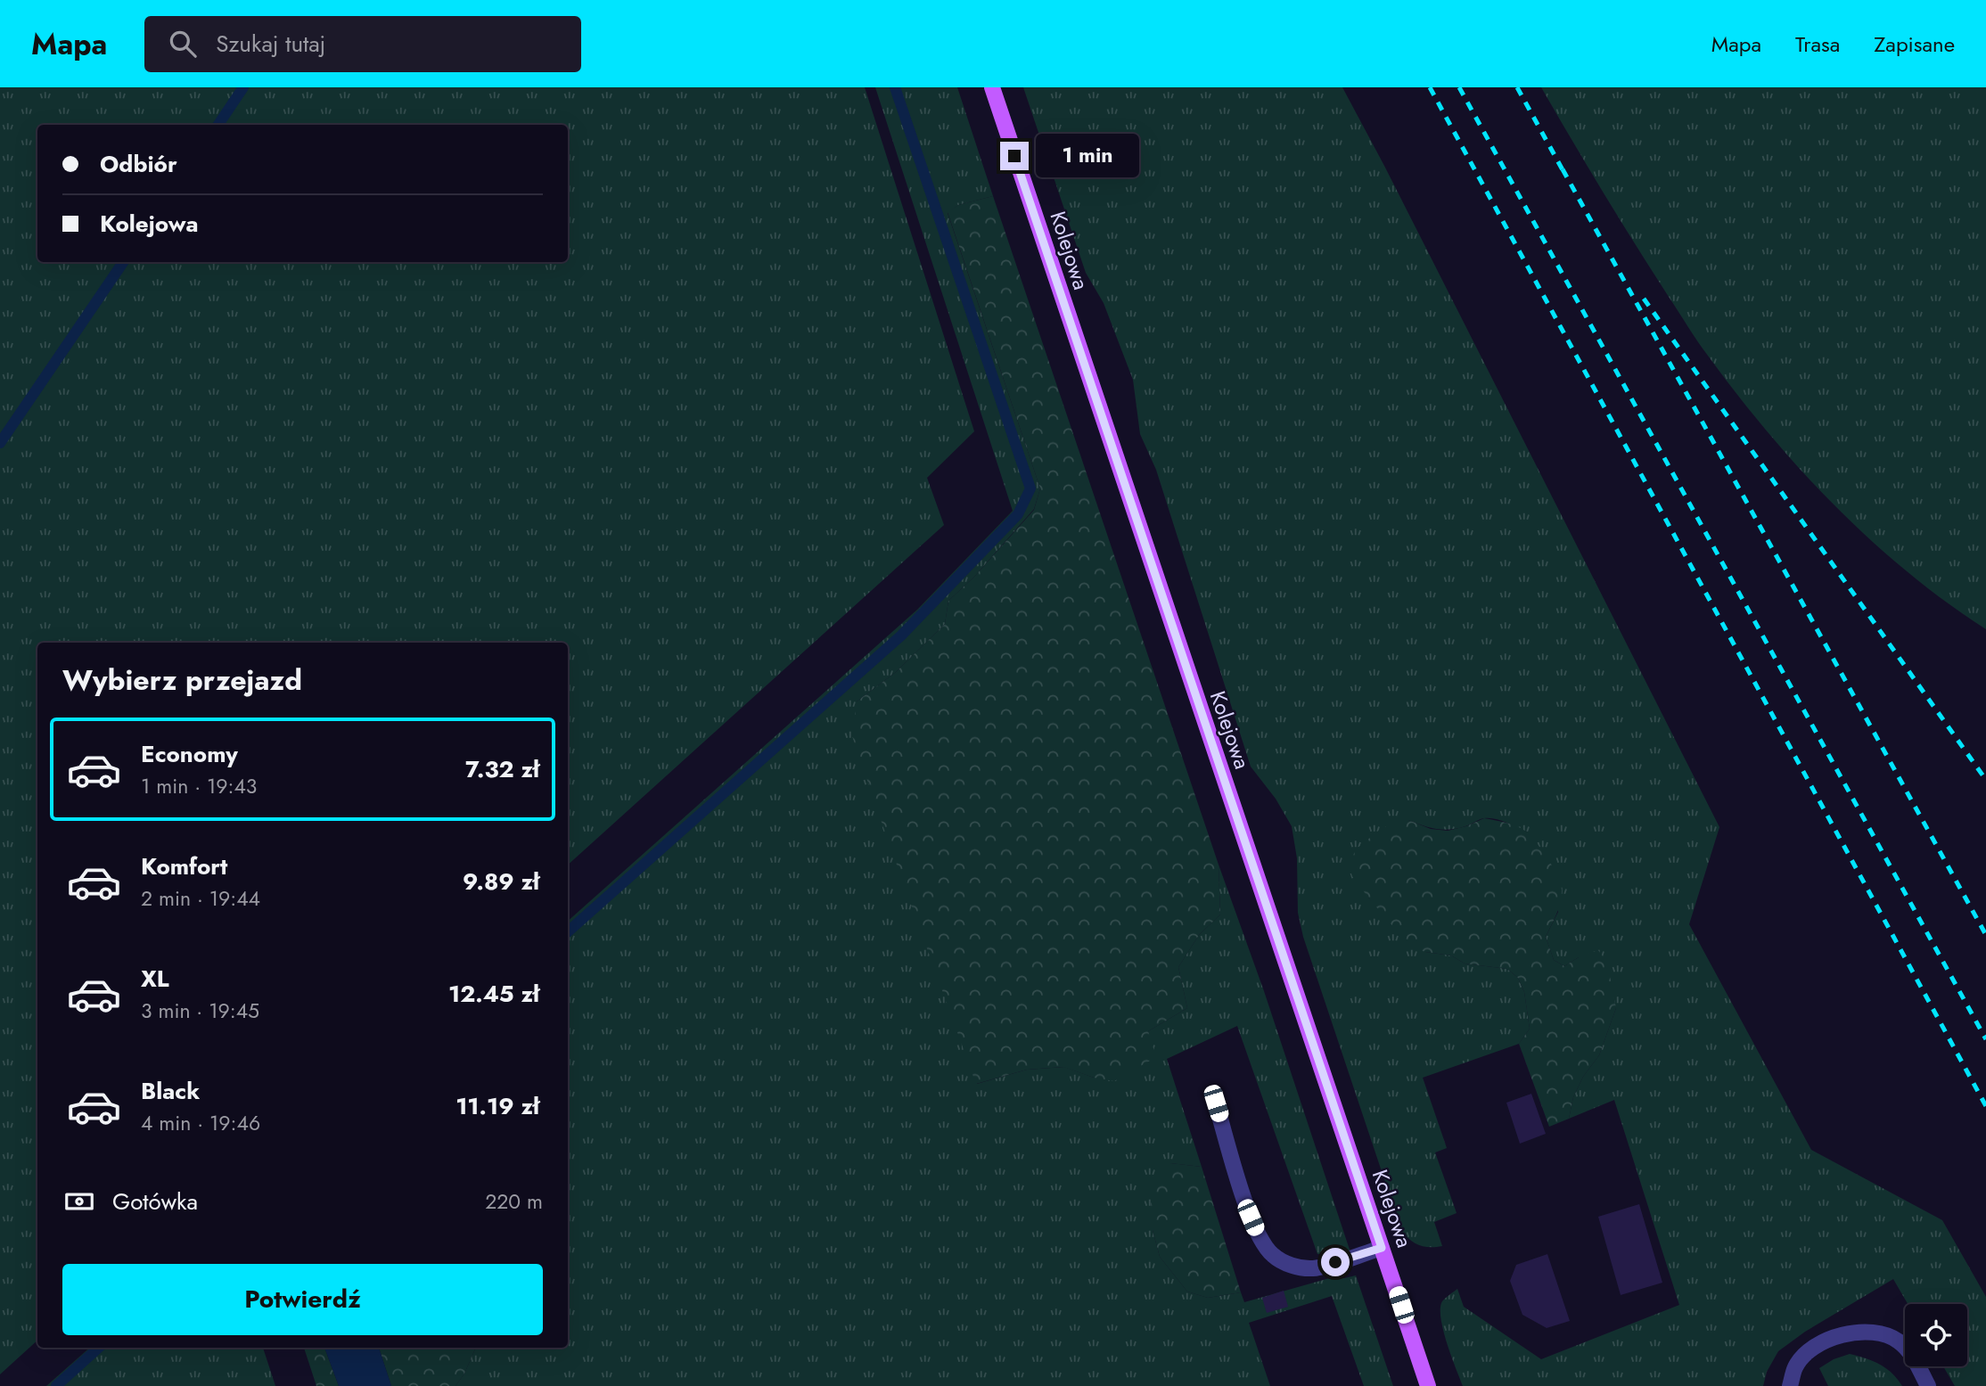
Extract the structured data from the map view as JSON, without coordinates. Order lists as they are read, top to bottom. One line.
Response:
{"streets":{"main road":["Kolejowa"]},"page":{"header":"Mapa","search":"Szukaj tutaj","nav":["Mapa","Trasa","Zapisane"],"banner":["Odbiór","Kolejowa"],"bubble":"1 min","heading":"Wybierz przejazd","list":[{"name":"Economy","note":"1 min · 19:43","value":"7.32 zł"},{"name":"Komfort","note":"2 min · 19:44","value":"9.89 zł"},{"name":"XL","note":"3 min · 19:45","value":"12.45 zł"},{"name":"Black","note":"4 min · 19:46","value":"11.19 zł"}],"pay":["Gotówka","220 m"],"buttons":"Potwierdź"}}
